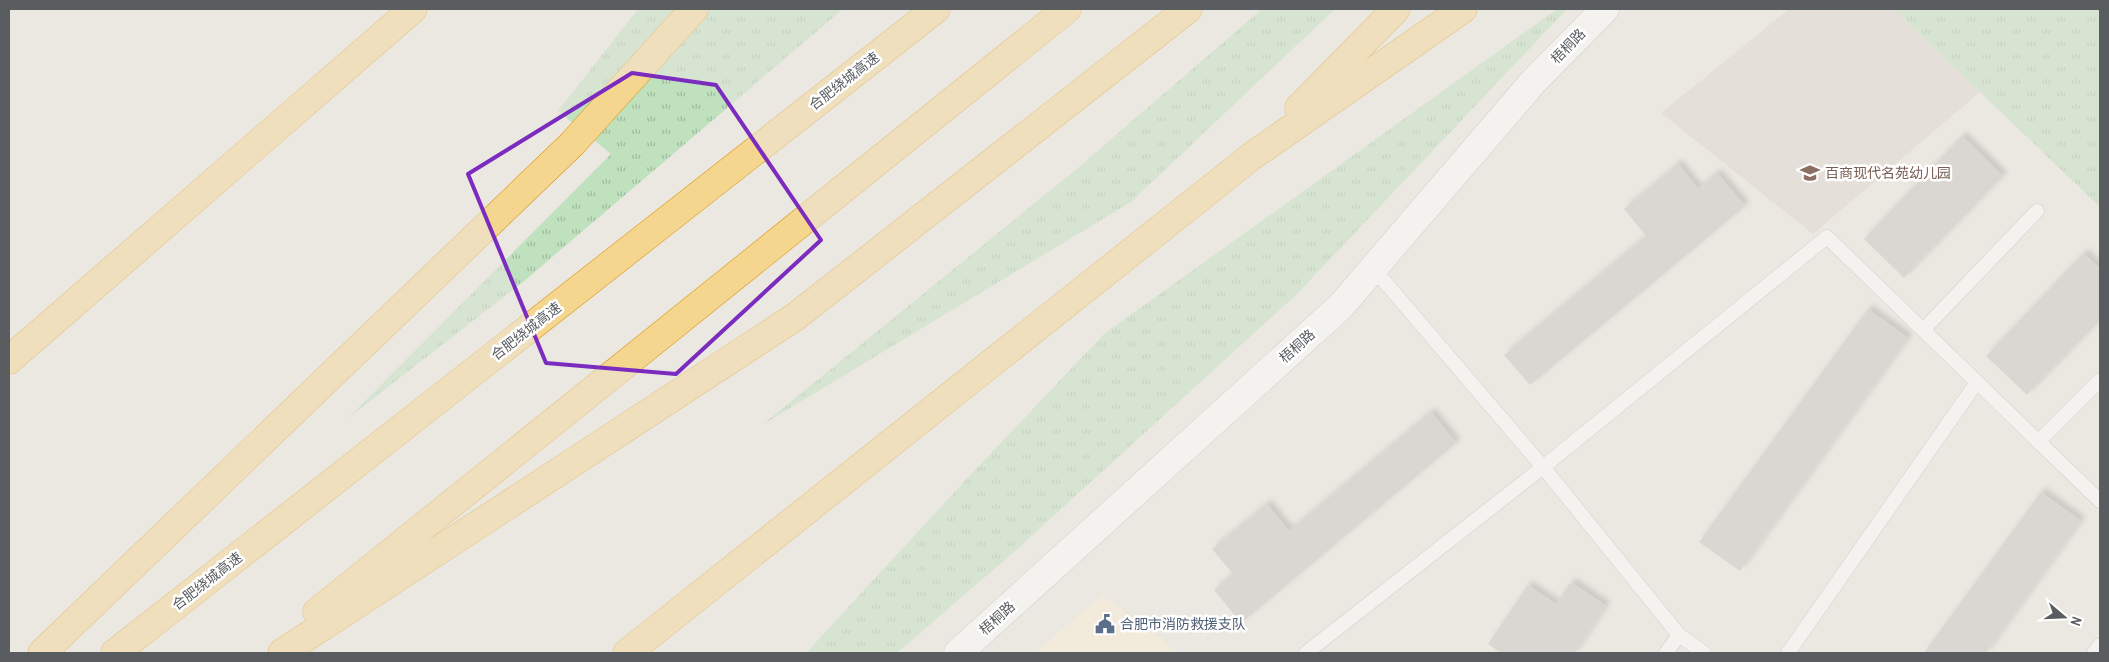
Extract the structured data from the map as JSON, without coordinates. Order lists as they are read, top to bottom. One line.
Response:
{"streets":{"highway":["合肥绕城高速"],"street":["梧桐路"]},"places":{"school or university":["百商现代名苑幼儿园"],"public building":["合肥市消防救援支队"]},"north":"right"}
